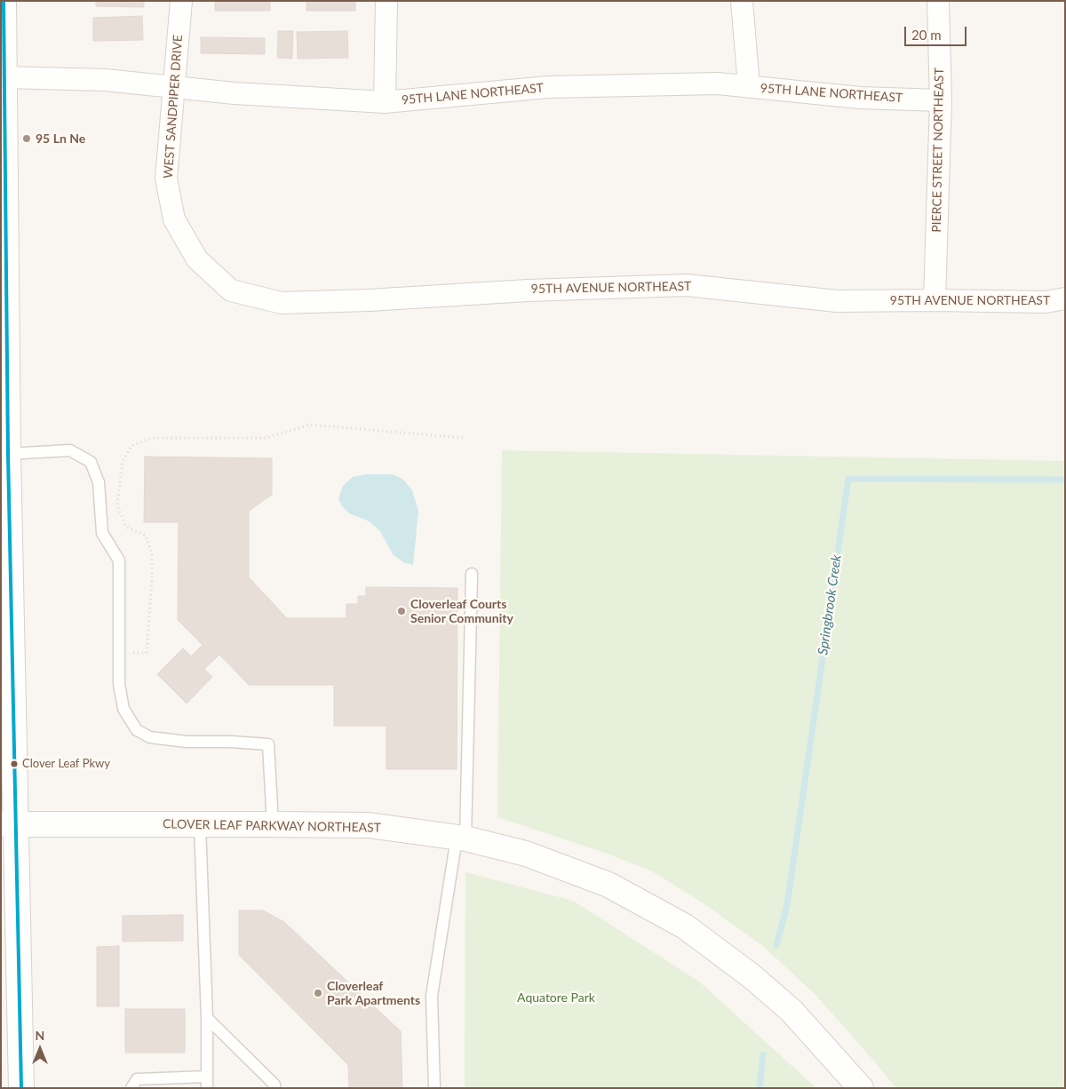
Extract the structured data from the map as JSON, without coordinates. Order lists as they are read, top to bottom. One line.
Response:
{"streets":{"street":["95TH LANE NORTHEAST","WEST SANDPIPER DRIVE","PIERCE STREET NORTHEAST","95TH AVENUE NORTHEAST","CLOVER LEAF PARKWAY NORTHEAST"]},"crossings":[["95TH LANE NORTHEAST","WEST SANDPIPER DRIVE"],["95TH LANE NORTHEAST","PIERCE STREET NORTHEAST"],["WEST SANDPIPER DRIVE","95TH AVENUE NORTHEAST"],["PIERCE STREET NORTHEAST","95TH AVENUE NORTHEAST"]],"water":["Springbrook Creek"],"parks":["Aquatore Park"],"places":["95 Ln Ne","Cloverleaf Courts Senior Community","Clover Leaf Pkwy","Cloverleaf Park Apartments"],"scale_bar":"20 m","north":"top"}
